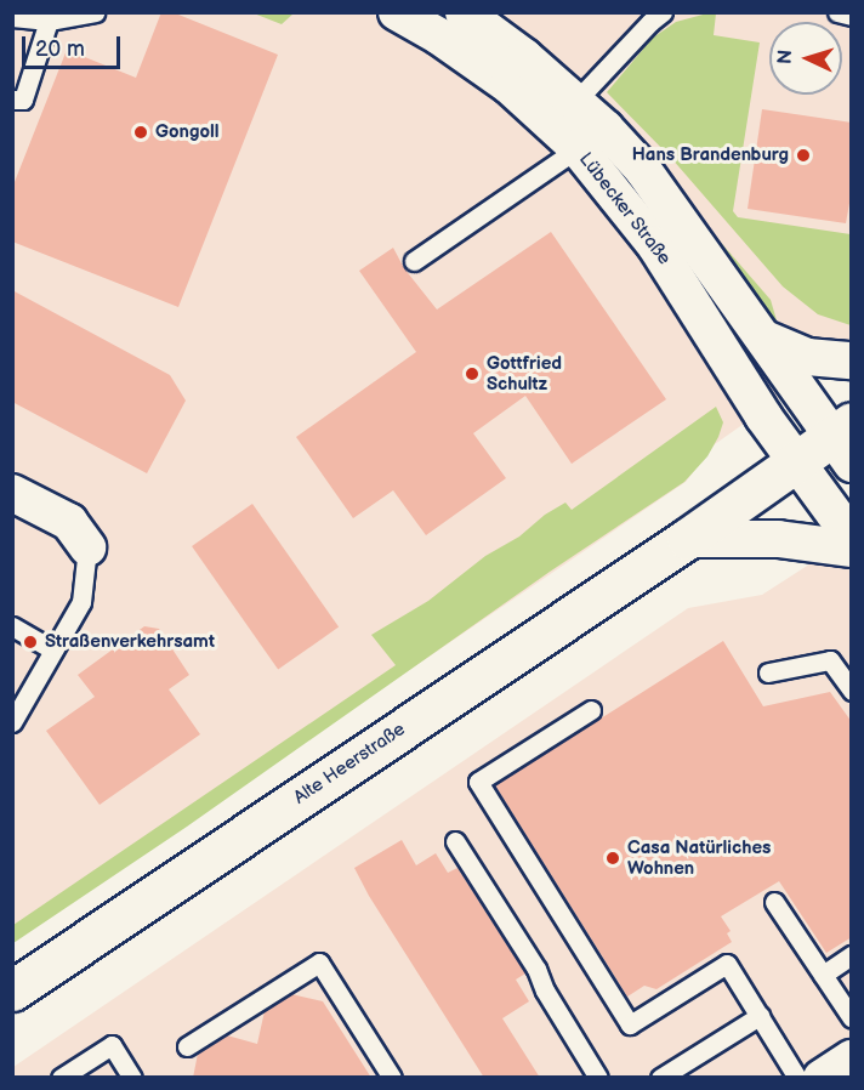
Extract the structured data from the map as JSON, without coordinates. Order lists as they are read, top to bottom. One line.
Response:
{"streets":{"street":["Lübecker Straße","Alte Heerstraße"]},"crossings":[["Lübecker Straße","Alte Heerstraße"]],"places":["Gongoll","Hans Brandenburg","Gottfried Schultz","Straßenverkehrsamt","Casa Natürliches Wohnen"],"scale_bar":"20 m","north":"left"}
